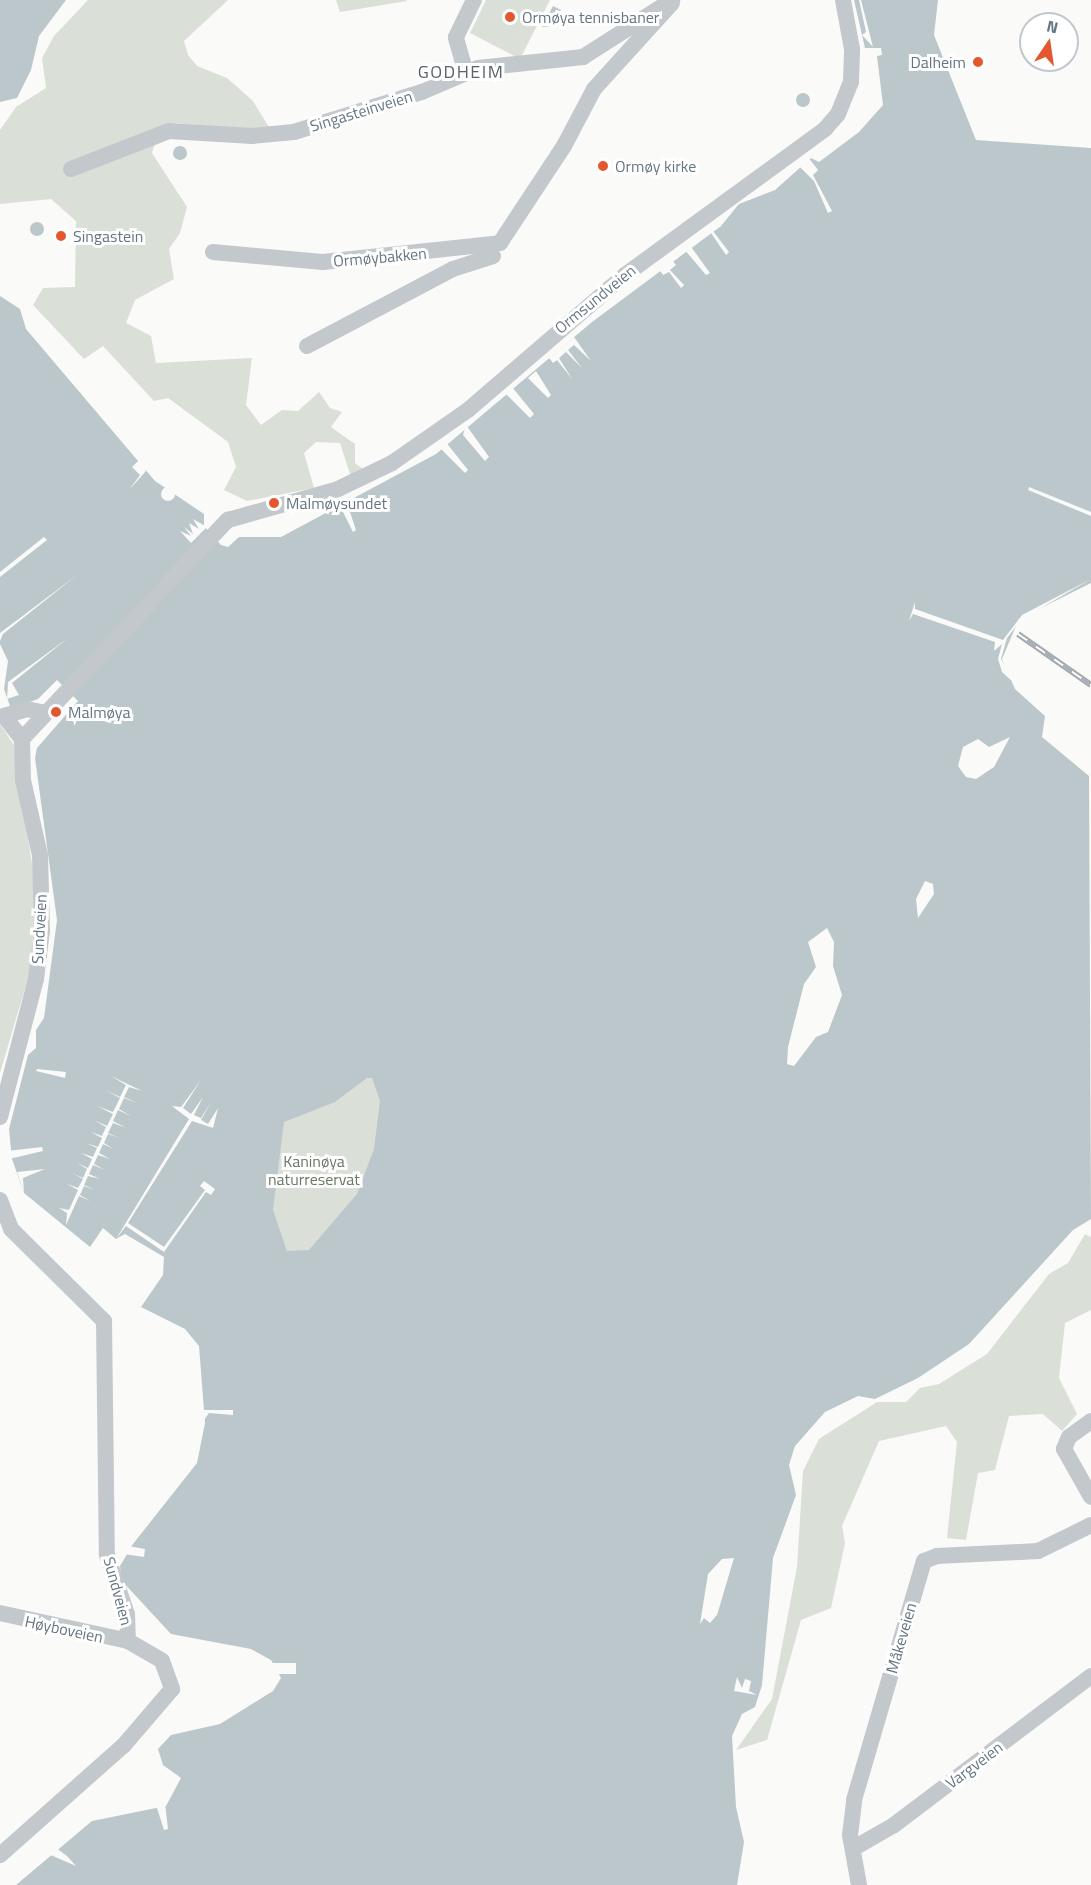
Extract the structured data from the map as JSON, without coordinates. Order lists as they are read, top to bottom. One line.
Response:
{"streets":{"street":["Singasteinveien","Ormøybakken","Ormsundveien","Sundveien","Høyboveien","Måkeveien","Vargveien"]},"crossings":[["Singasteinveien","Ormøybakken"],["Sundveien","Høyboveien"],["Måkeveien","Vargveien"]],"districts":["GODHEIM"],"parks":["Kaninøya naturreservat"],"places":["Ormøya tennisbaner","Dalheim","Ormøy kirke","Singastein","Malmøysundet","Malmøya"],"north":"top"}
